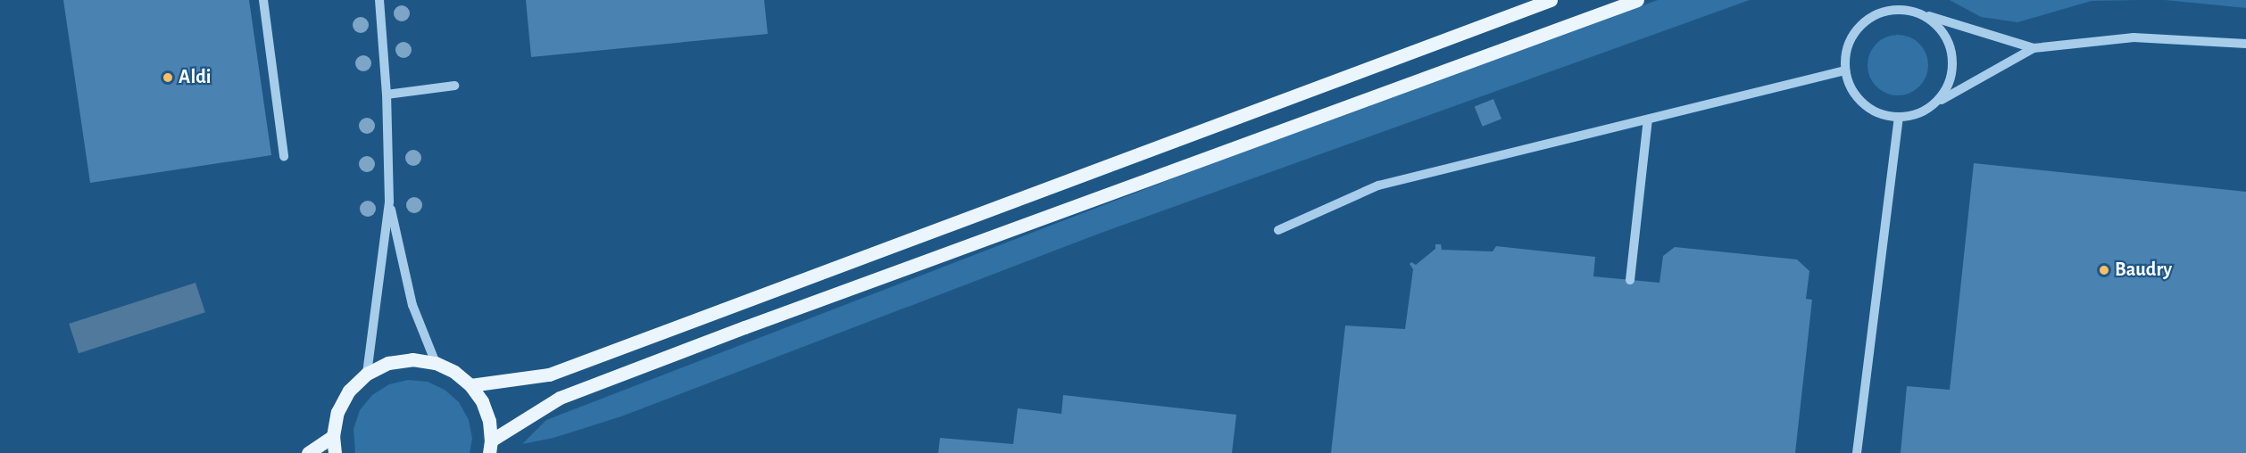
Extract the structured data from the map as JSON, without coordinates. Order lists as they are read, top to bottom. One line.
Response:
{"places":["Aldi","Baudry"]}
